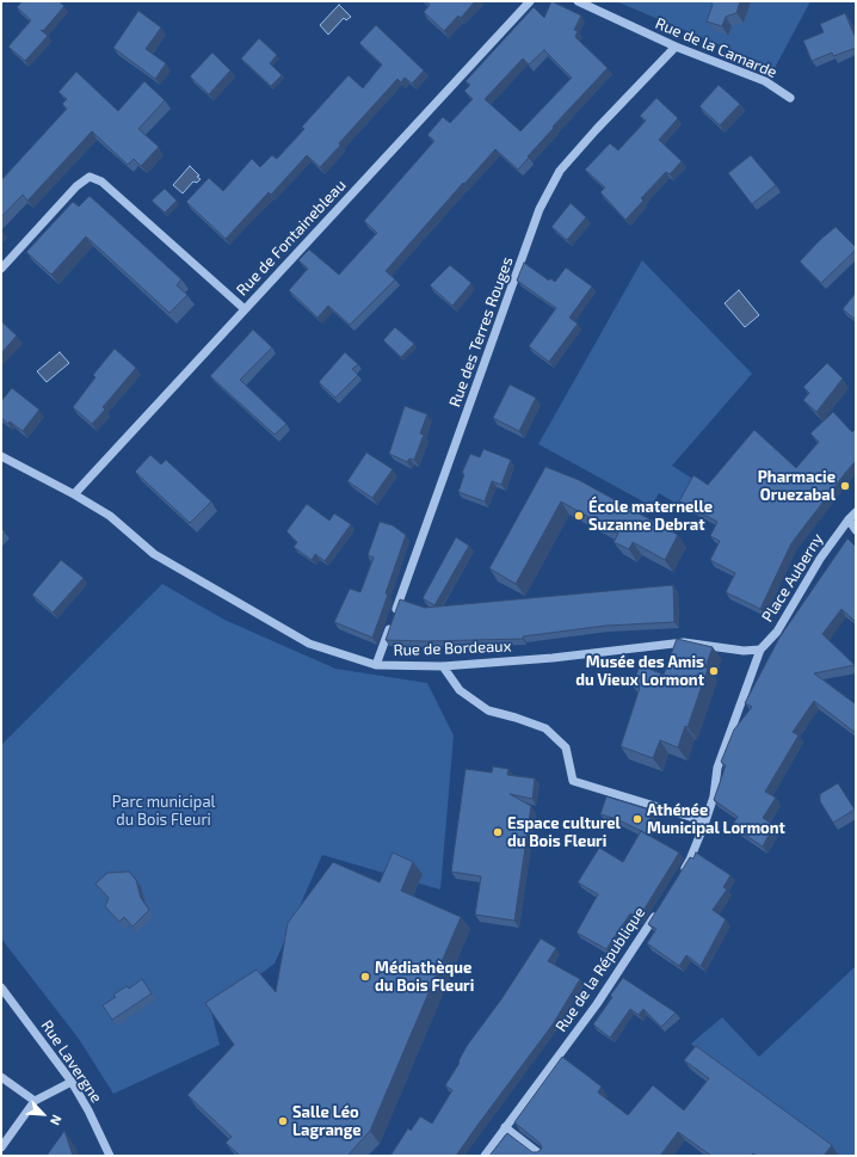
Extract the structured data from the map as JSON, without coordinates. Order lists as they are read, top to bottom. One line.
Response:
{"streets":{"street":["Rue de la Camarde","Rue de Fontainebleau","Rue des Terres Rouges","Place Auberny","Rue de Bordeaux","Rue de la République","Rue Lavergne"]},"crossings":[["Rue de la Camarde","Rue des Terres Rouges"],["Rue de Fontainebleau","Rue de Bordeaux"],["Rue des Terres Rouges","Rue de Bordeaux"],["Place Auberny","Rue de Bordeaux"]],"parks":["Parc municipal du Bois Fleuri"],"places":["Pharmacie Oruezabal","École maternelle Suzanne Debrat","Musée des Amis du Vieux Lormont","Athénée Municipal Lormont","Espace culturel du Bois Fleuri","Médiathèque du Bois Fleuri","Salle Léo Lagrange"],"north":"bottom right"}
